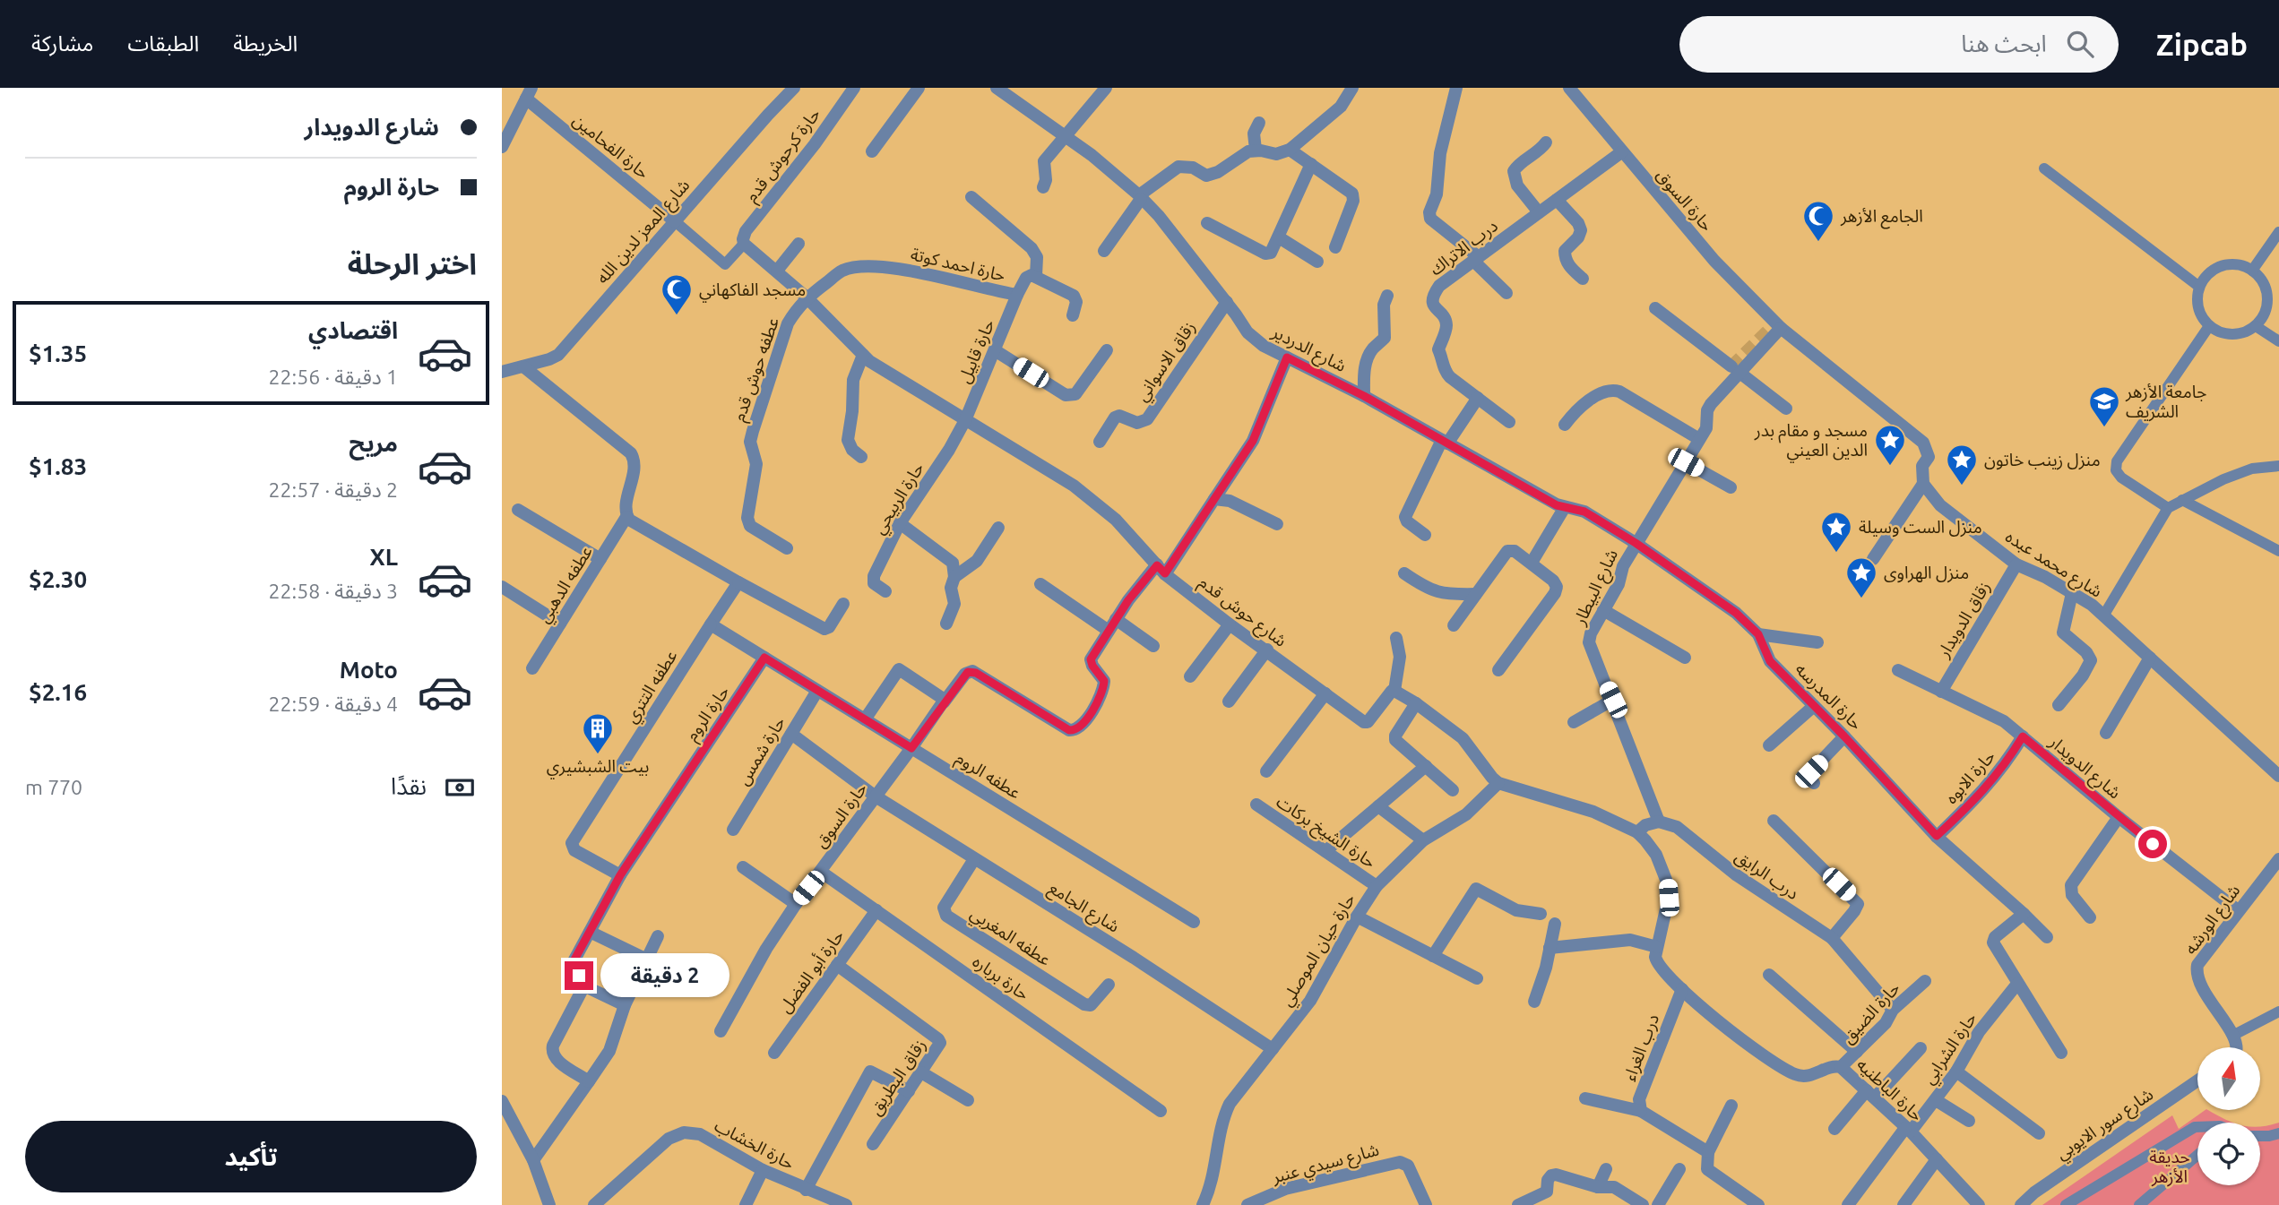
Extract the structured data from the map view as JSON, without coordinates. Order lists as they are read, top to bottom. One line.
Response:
{"streets":{"street":["حارة الفحامين","حارة كرحوش قدم","حارة السوق","شارع المعز لدين الله","درب الاتراك","حارة احمد كوتة","شارع الدردير","حارة قابيل","زقاق الاسواني","عطفه حوش قدم","حارة الربيحي","شارع محمد عبده","عطفه الدهبي","شارع البيطار","شارع حوش قدم","زقاق الدويدار","عطفه التتري","حارة المدرسه","حارة الروم","حارة شمس","شارع الدويدار","عطفه الروم","حارة الابوه","حارة الشيخ بركات","درب الرايق","شارع الجامع","شارع الورشه","عطفه المغربي","حارة حيان الموصلي","حارة أبو الفضل","حارة برباره","حارة الضيق","درب الغراء","حارة الشرابي","زقاق البطريق","حارة الباطنيه","شارع سور الايوبي","حارة الخشاب","شارع سيدي عنبر"]},"crossings":[["حارة الفحامين","شارع المعز لدين الله"],["حارة كرحوش قدم","شارع حوش قدم"],["حارة السوق","درب الاتراك"],["حارة السوق","شارع البيطار"],["حارة السوق","عطفه الروم"],["حارة السوق","شارع الجامع"],["حارة السوق","حارة برباره"],["حارة احمد كوتة","حارة قابيل"],["حارة احمد كوتة","عطفه حوش قدم"],["حارة احمد كوتة","شارع حوش قدم"],["شارع الدردير","زقاق الاسواني"],["شارع الدردير","شارع البيطار"],["شارع الدردير","حارة المدرسه"],["حارة قابيل","حارة الربيحي"],["حارة قابيل","شارع حوش قدم"],["عطفه حوش قدم","شارع حوش قدم"],["حارة الربيحي","شارع حوش قدم"],["شارع محمد عبده","زقاق الدويدار"],["شارع البيطار","حارة المدرسه"],["شارع البيطار","درب الرايق"],["زقاق الدويدار","شارع الدويدار"],["عطفه التتري","حارة الروم"],["حارة المدرسه","حارة الابوه"],["حارة الروم","عطفه الروم"],["حارة شمس","عطفه الروم"],["حارة شمس","شارع الجامع"],["شارع الدويدار","حارة الابوه"],["شارع الدويدار","شارع الورشه"],["حارة الشيخ بركات","حارة حيان الموصلي"],["درب الرايق","حارة الضيق"],["شارع الجامع","عطفه المغربي"],["شارع الجامع","حارة حيان الموصلي"],["حارة أبو الفضل","حارة برباره"],["حارة أبو الفضل","زقاق البطريق"],["حارة الضيق","حارة الباطنيه"],["درب الغراء","حارة الباطنيه"],["حارة الشرابي","حارة الباطنيه"]],"parks":["حديقة الأزهر"],"places":{"mosque":["الجامع الأزهر","مسجد الفاكهاني"],"school or university":["جامعة الأزهر الشريف"],"place":["مسجد و مقام بدر الدين العيني","منزل زينب خاتون","منزل الست وسيلة","منزل الهراوى"],"building":["بيت الشبشيري"]},"north":"top","page":{"header":"Zipcab","search":"ابحث هنا","nav":["الخريطة","الطبقات","مشاركة"],"banner":["شارع الدويدار","حارة الروم"],"heading":"اختر الرحلة","list":[{"name":"اقتصادي","note":"1 دقيقة · 22:56","value":"$1.35"},{"name":"مريح","note":"2 دقيقة · 22:57","value":"$1.83"},{"name":"XL","note":"3 دقيقة · 22:58","value":"$2.30"},{"name":"Moto","note":"4 دقيقة · 22:59","value":"$2.16"}],"pay":["نقدًا","770 m"],"bubble":"2 دقيقة","buttons":"تأكيد"}}
